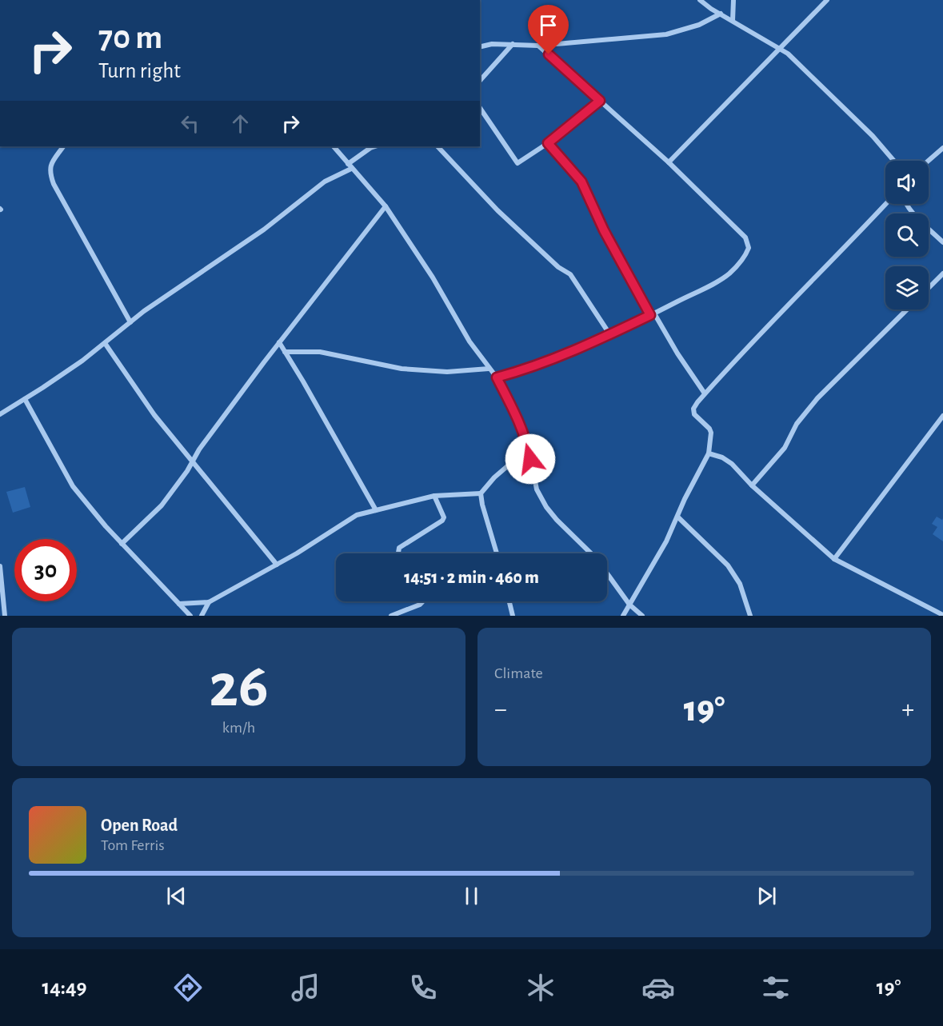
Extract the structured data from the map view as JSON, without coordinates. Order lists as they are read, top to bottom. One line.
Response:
{"page":{"turn":["70 m","Turn right"],"limit":"30","trip":"14:51 · 2 min · 460 m","tile":[["26","km/h"],"Climate"],"heat":["−","19°","+"],"song":["Open Road","Tom Ferris"],"tabs":["14:49","19°"]}}
